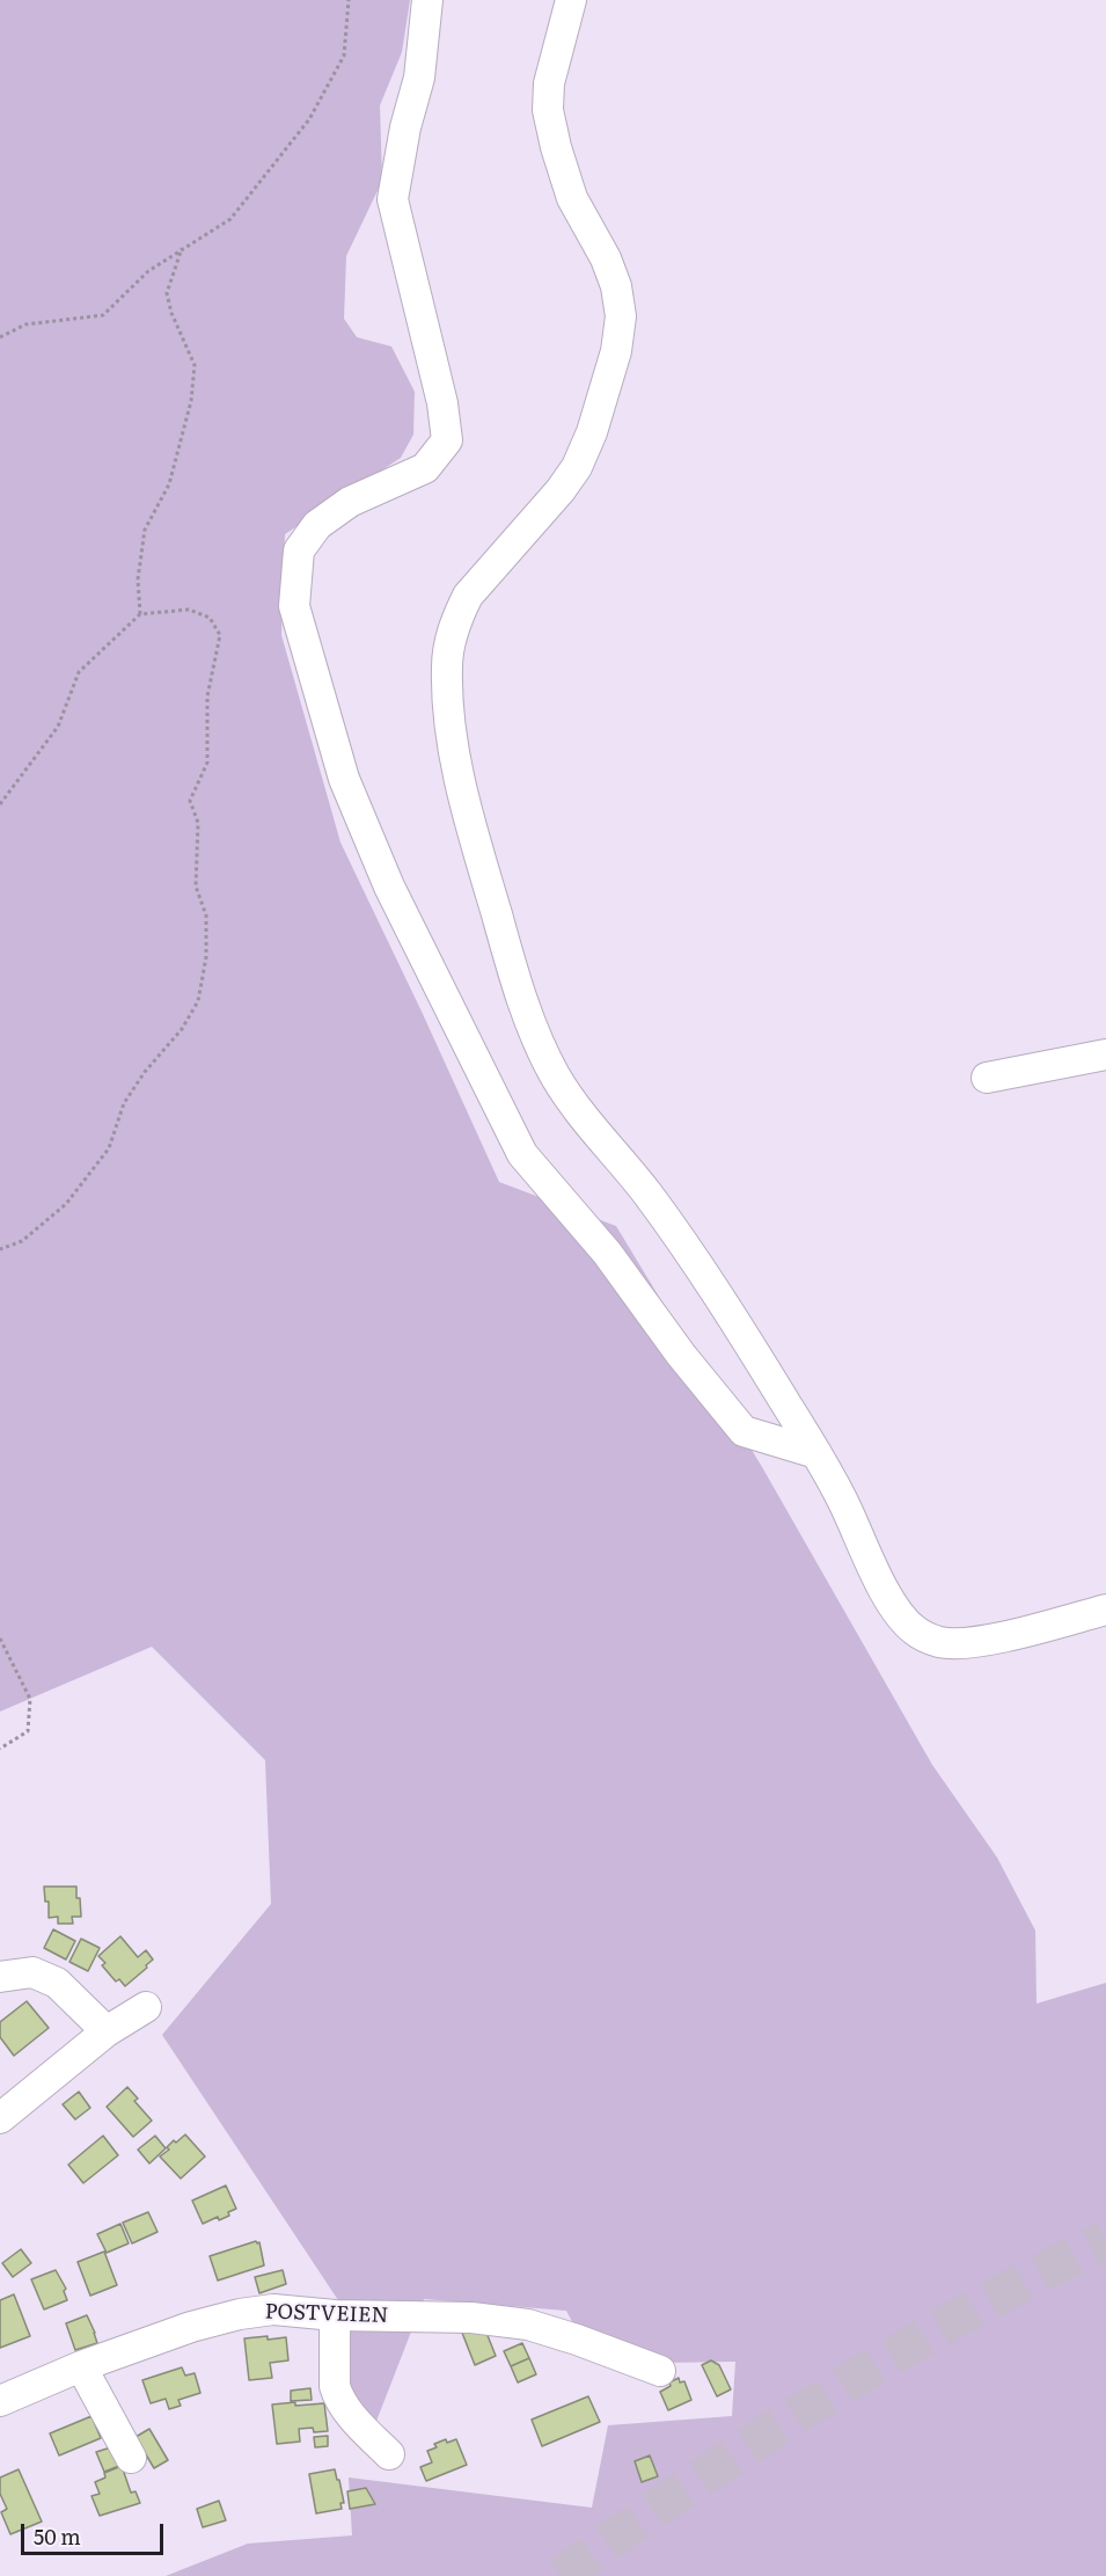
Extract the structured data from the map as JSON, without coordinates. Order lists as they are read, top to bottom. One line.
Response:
{"streets":{"street":["POSTVEIEN"]},"scale_bar":"50 m"}
